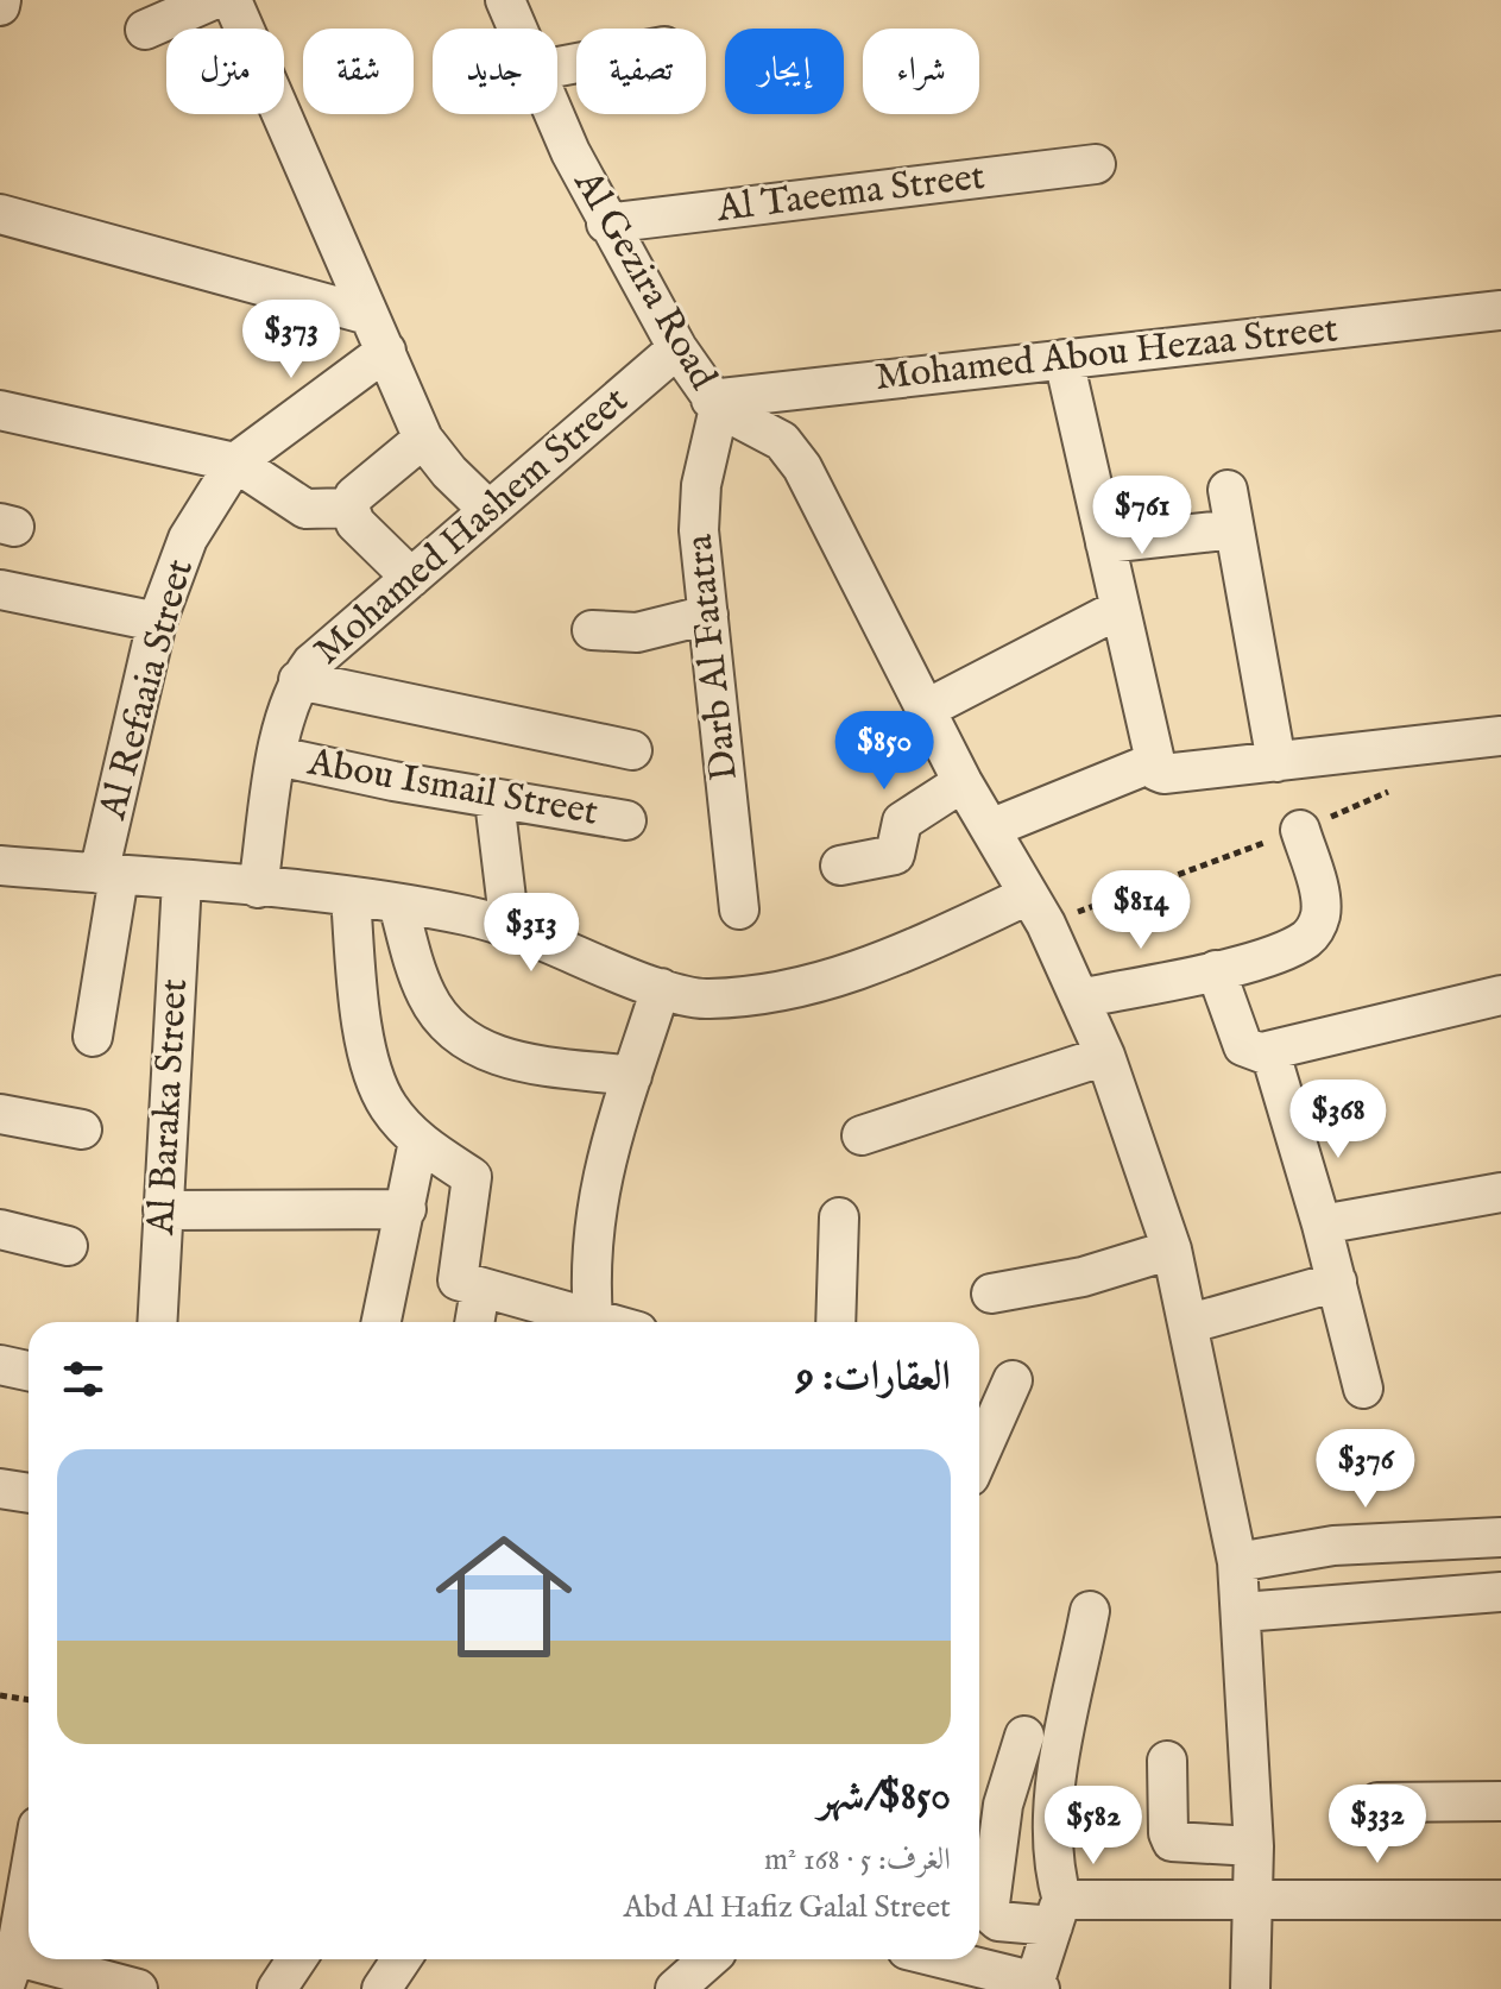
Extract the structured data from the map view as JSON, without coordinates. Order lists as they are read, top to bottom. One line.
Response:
{"streets":{"street":["Al Taeema Street","Al Gezira Road","Mohamed Abou Hezaa Street","Mohamed Hashem Street","Darb Al Fatatra","Al Refaaia Street","Abou Ismail Street","Al Baraka Street"]},"crossings":[["Al Taeema Street","Al Gezira Road"],["Al Gezira Road","Mohamed Abou Hezaa Street"],["Al Gezira Road","Mohamed Hashem Street"],["Al Gezira Road","Darb Al Fatatra"],["Mohamed Abou Hezaa Street","Darb Al Fatatra"],["Mohamed Hashem Street","Abou Ismail Street"]],"page":{"chip":["شراء","إيجار","تصفية","جديد","شقة","منزل"],"price":["$373","$761","$850","$814","$313","$368","$376","$332","$582"],"heading":"العقارات: 9","list":[{"name":"$850/شهر","note":"الغرف: 5 · 168 m² · Abd Al Hafiz Galal Street"}]}}
